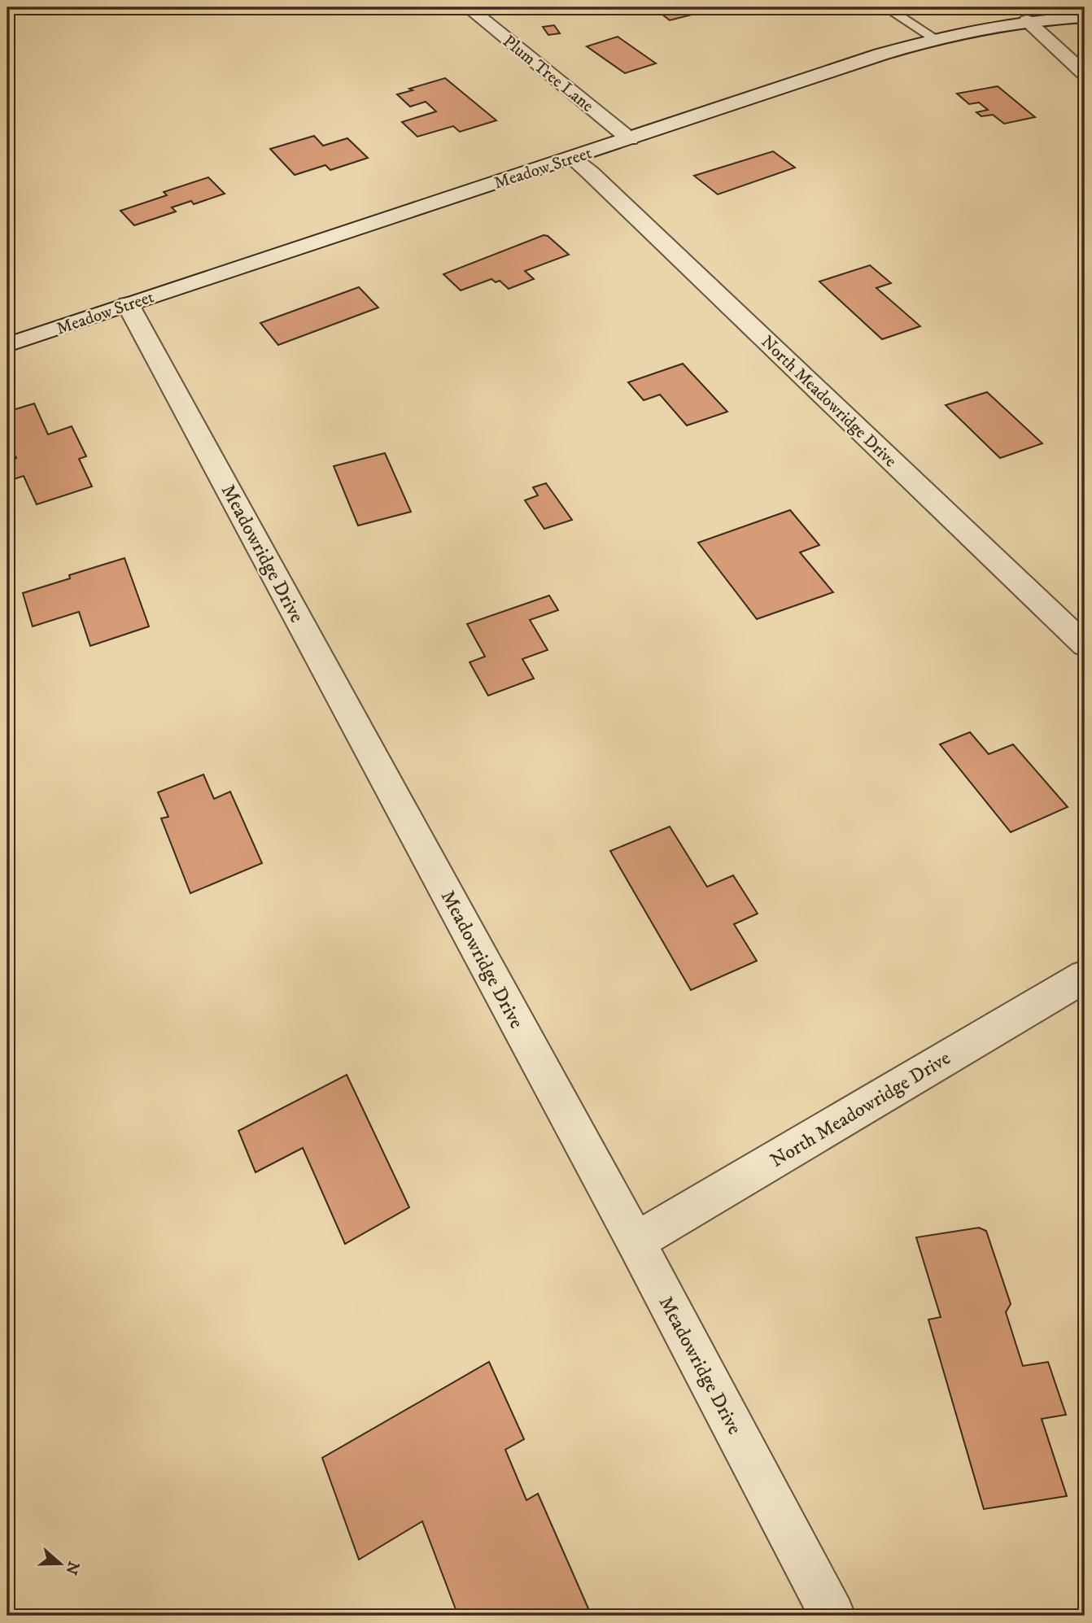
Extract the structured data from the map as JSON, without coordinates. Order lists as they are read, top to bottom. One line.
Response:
{"streets":{"street":["Plum Tree Lane","Meadow Street","North Meadowridge Drive","Meadowridge Drive"]},"crossings":[["Plum Tree Lane","Meadow Street"],["Meadow Street","North Meadowridge Drive"],["Meadow Street","Meadowridge Drive"],["North Meadowridge Drive","Meadowridge Drive"]],"north":"right"}
